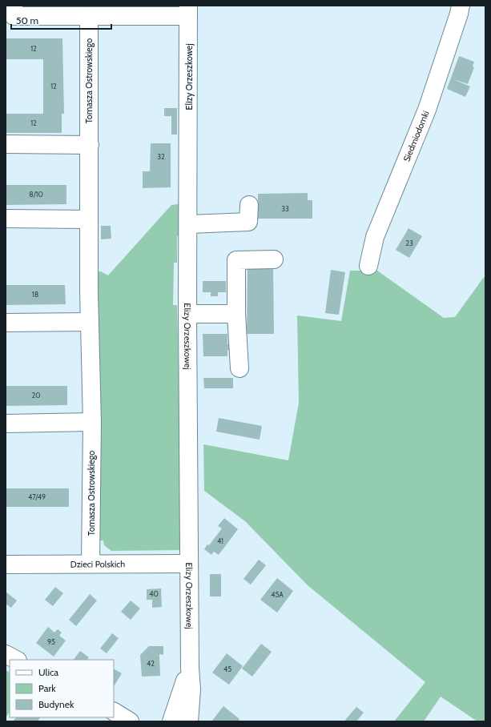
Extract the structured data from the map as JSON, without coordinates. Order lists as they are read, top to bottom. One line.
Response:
{"streets":{"street":["Elizy Orzeszkowej","Tomasza Ostrowskiego","Siedmiodomki","Dzieci Polskich"]},"crossings":[["Elizy Orzeszkowej","Dzieci Polskich"],["Tomasza Ostrowskiego","Dzieci Polskich"]],"house_numbers":["12","12","12","32","8/10","33","23","18","20","47/49","41","40","45A","95","42","45"],"legend":["Ulica","Park","Budynek"],"scale_bar":"50 m"}
